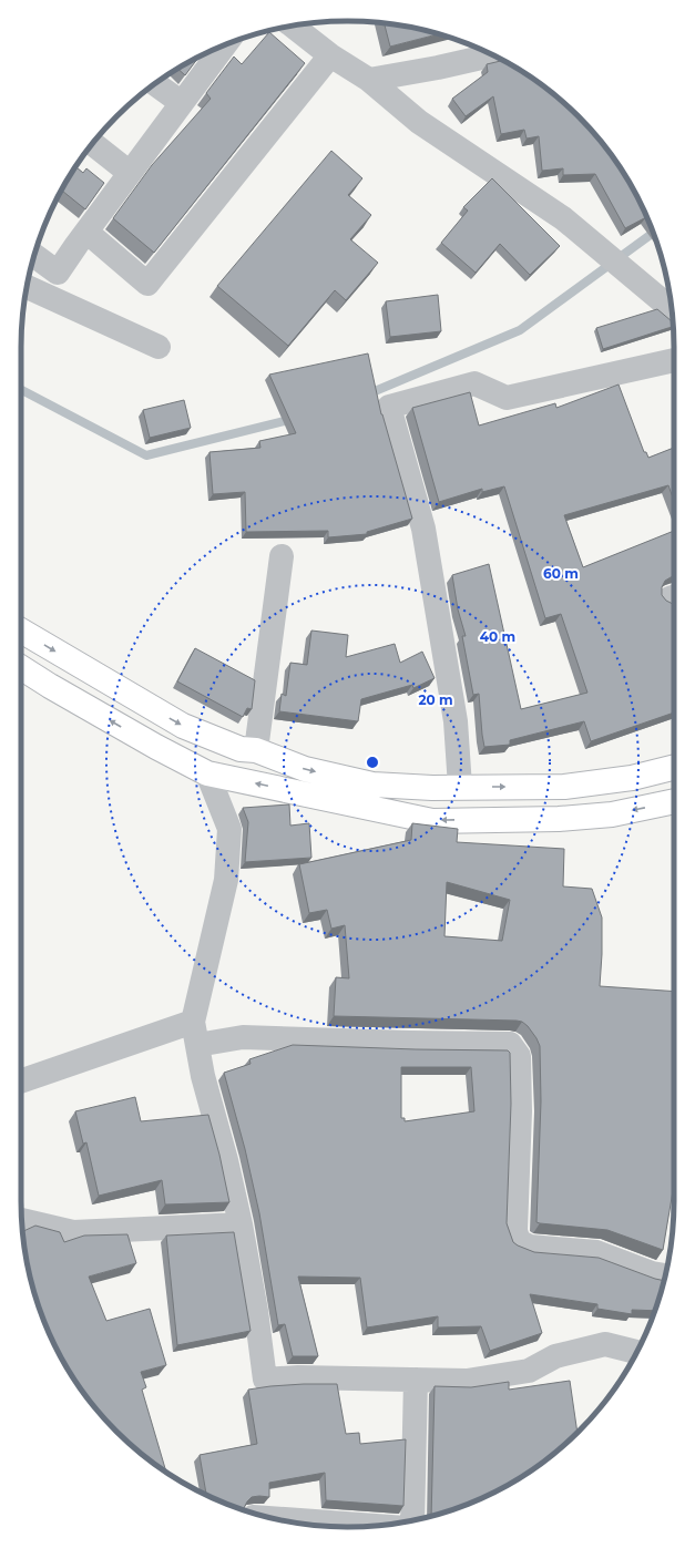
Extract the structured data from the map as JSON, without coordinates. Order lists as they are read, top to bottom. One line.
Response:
{"rings":["60 m","40 m","20 m"]}
